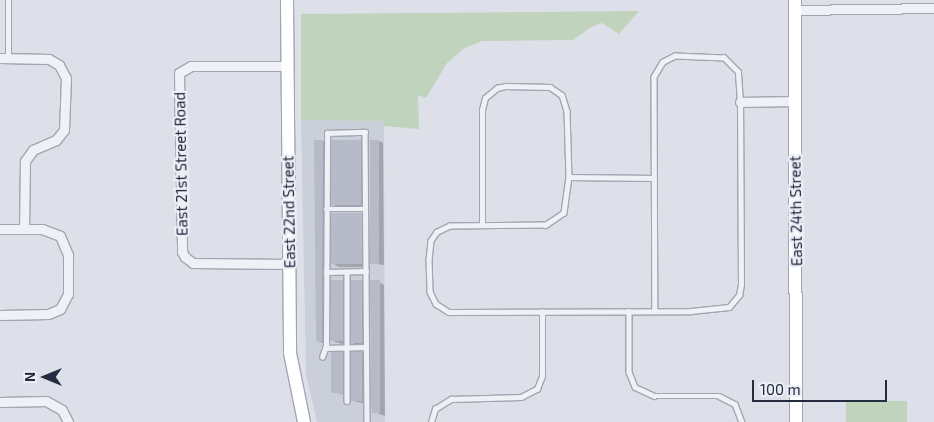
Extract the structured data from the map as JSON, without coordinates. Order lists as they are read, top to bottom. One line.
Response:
{"streets":{"street":["East 21st Street Road","East 24th Street","East 22nd Street"]},"crossings":[["East 21st Street Road","East 22nd Street"]],"scale_bar":"100 m","north":"left"}
